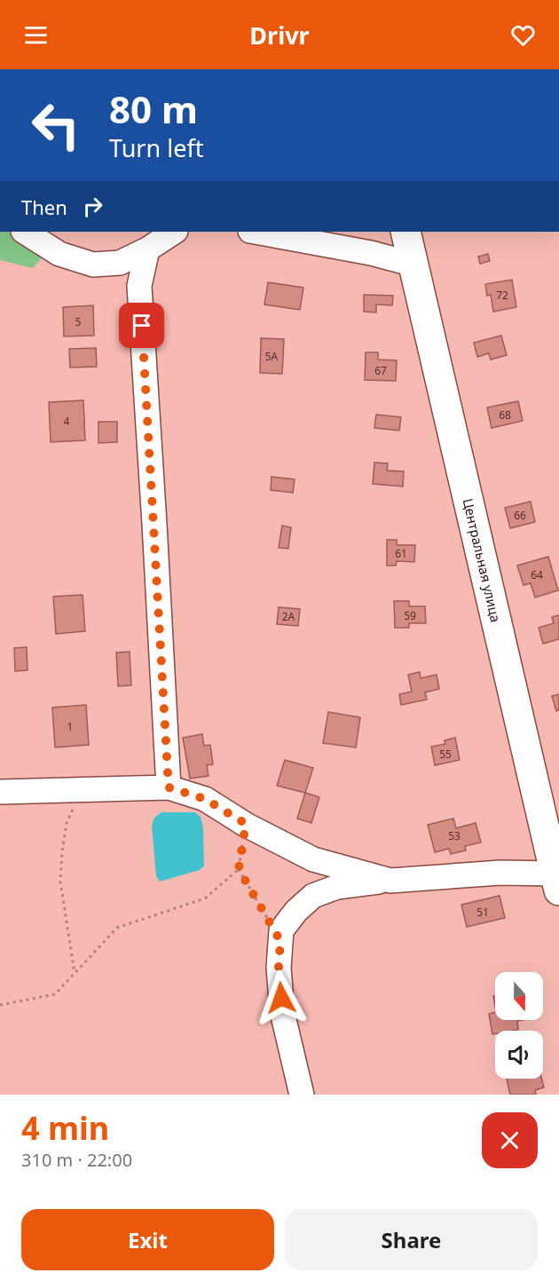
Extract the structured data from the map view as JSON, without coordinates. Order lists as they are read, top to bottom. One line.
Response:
{"streets":{"main road":["Центральная улица"]},"house_numbers":["72","5","5А","67","68","4","66","61","64","59","2А","1","55","53","51"],"north":"bottom","page":{"header":"Drivr","turn":["80 m","Turn left"],"then":"Then","heading":["4 min","310 m · 22:00"],"buttons":["Exit","Share"]}}
